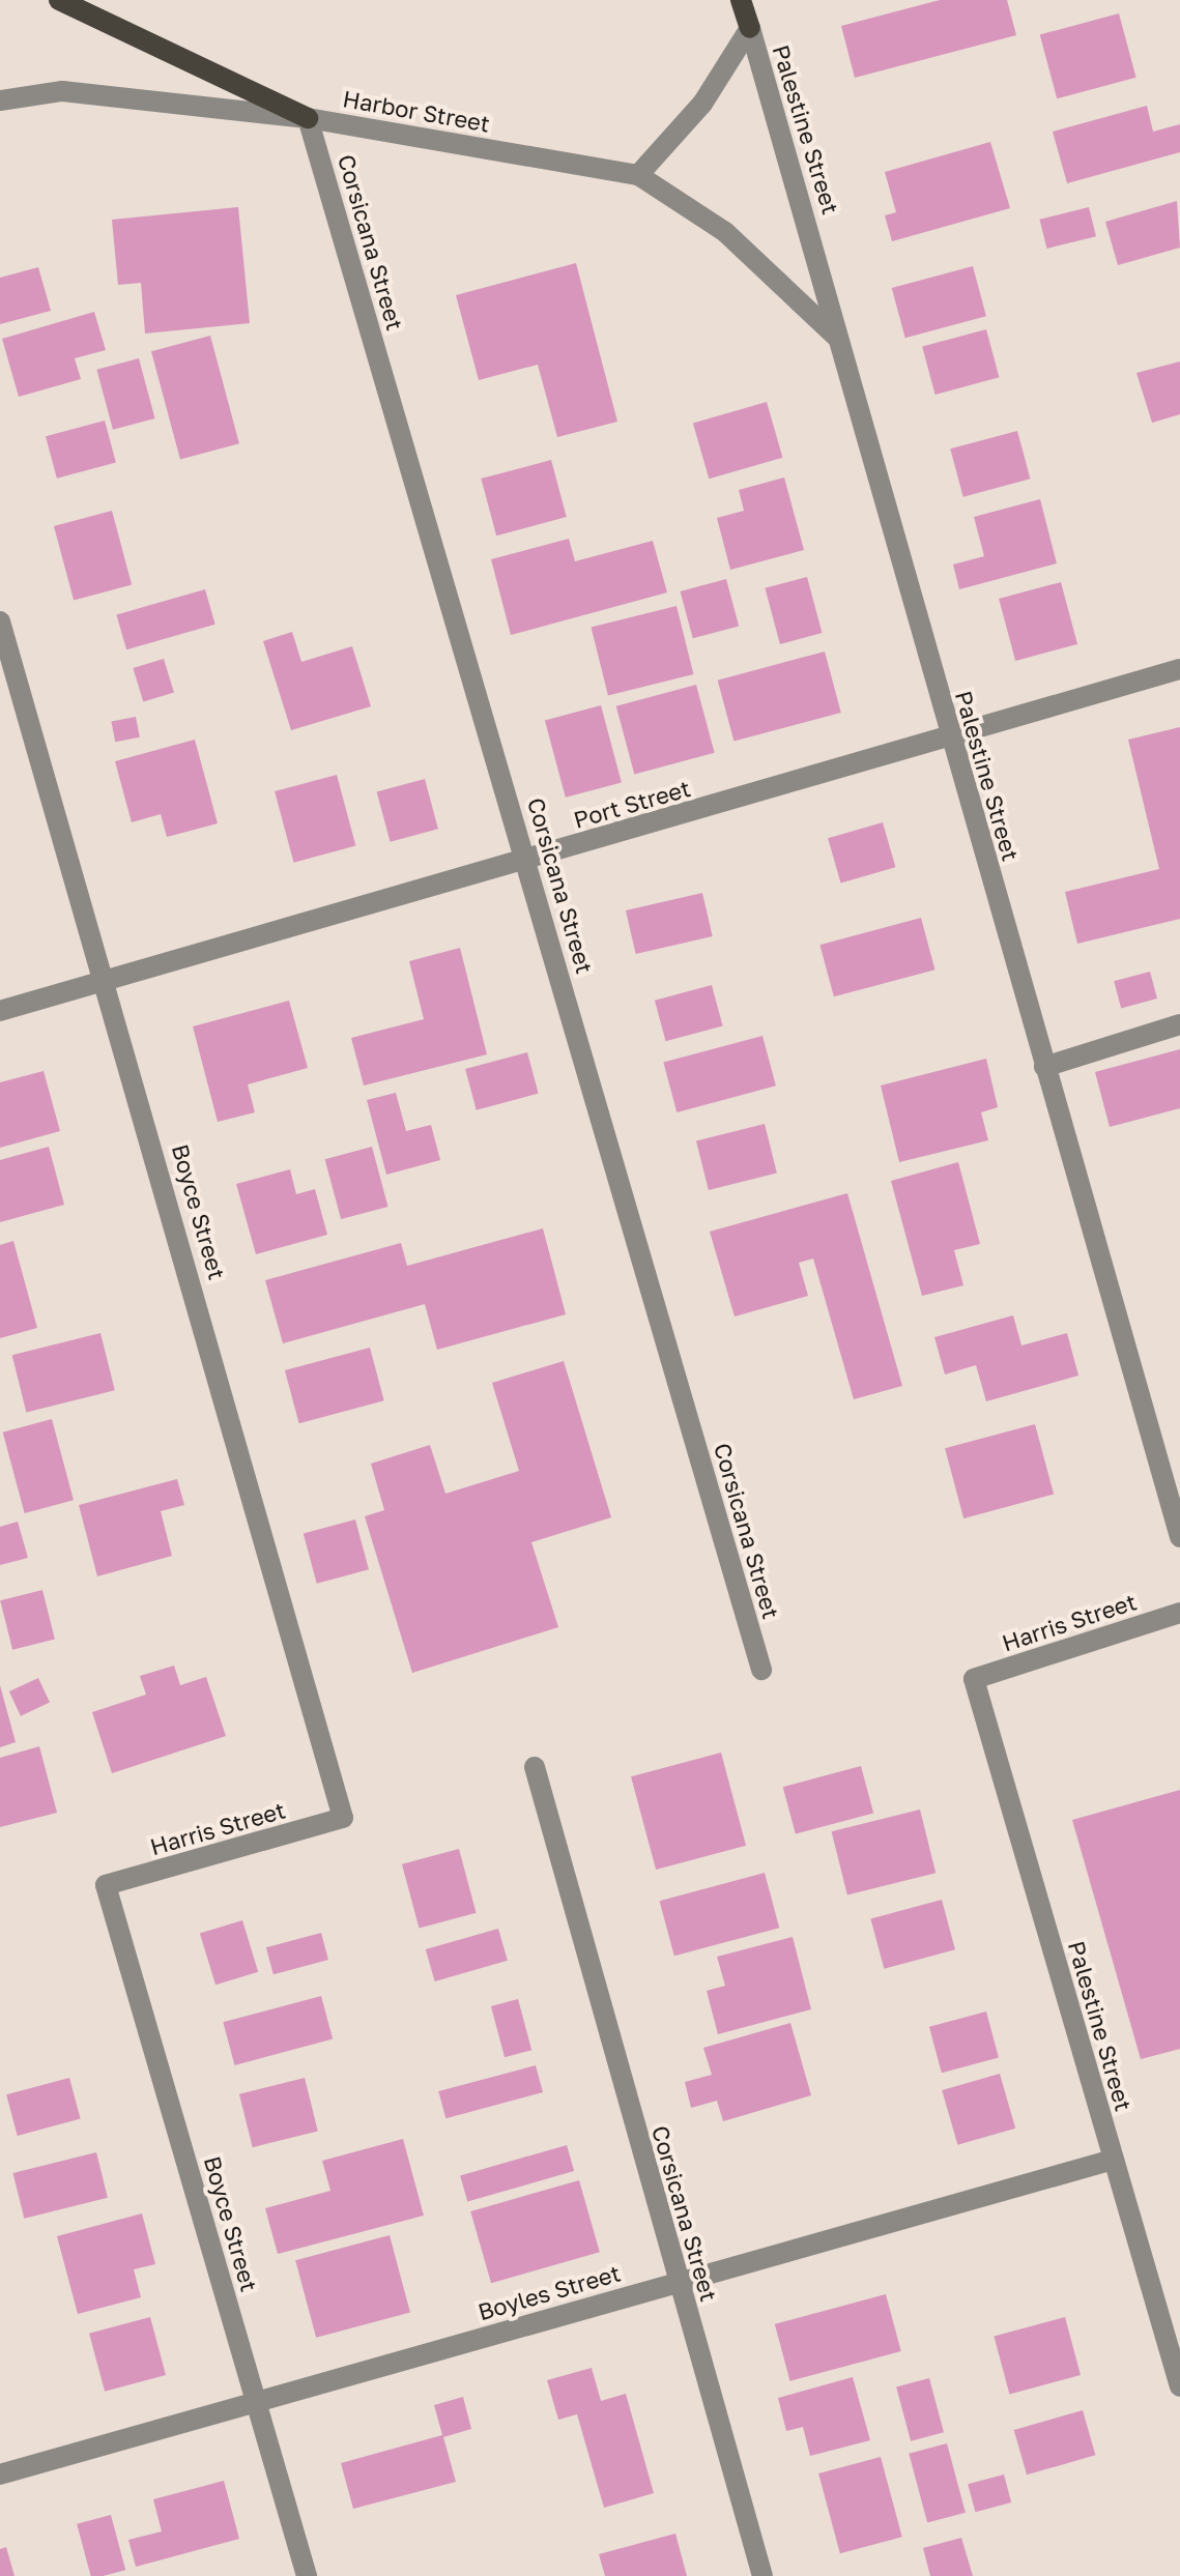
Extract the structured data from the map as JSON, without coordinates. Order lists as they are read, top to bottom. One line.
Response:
{"streets":{"street":["Harbor Street","Palestine Street","Corsicana Street","Port Street","Boyce Street","Harris Street","Boyles Street"]},"crossings":[["Harbor Street","Corsicana Street"],["Palestine Street","Port Street"],["Palestine Street","Harris Street"],["Palestine Street","Boyles Street"],["Corsicana Street","Port Street"],["Corsicana Street","Boyles Street"],["Port Street","Boyce Street"],["Boyce Street","Harris Street"],["Boyce Street","Boyles Street"]]}
